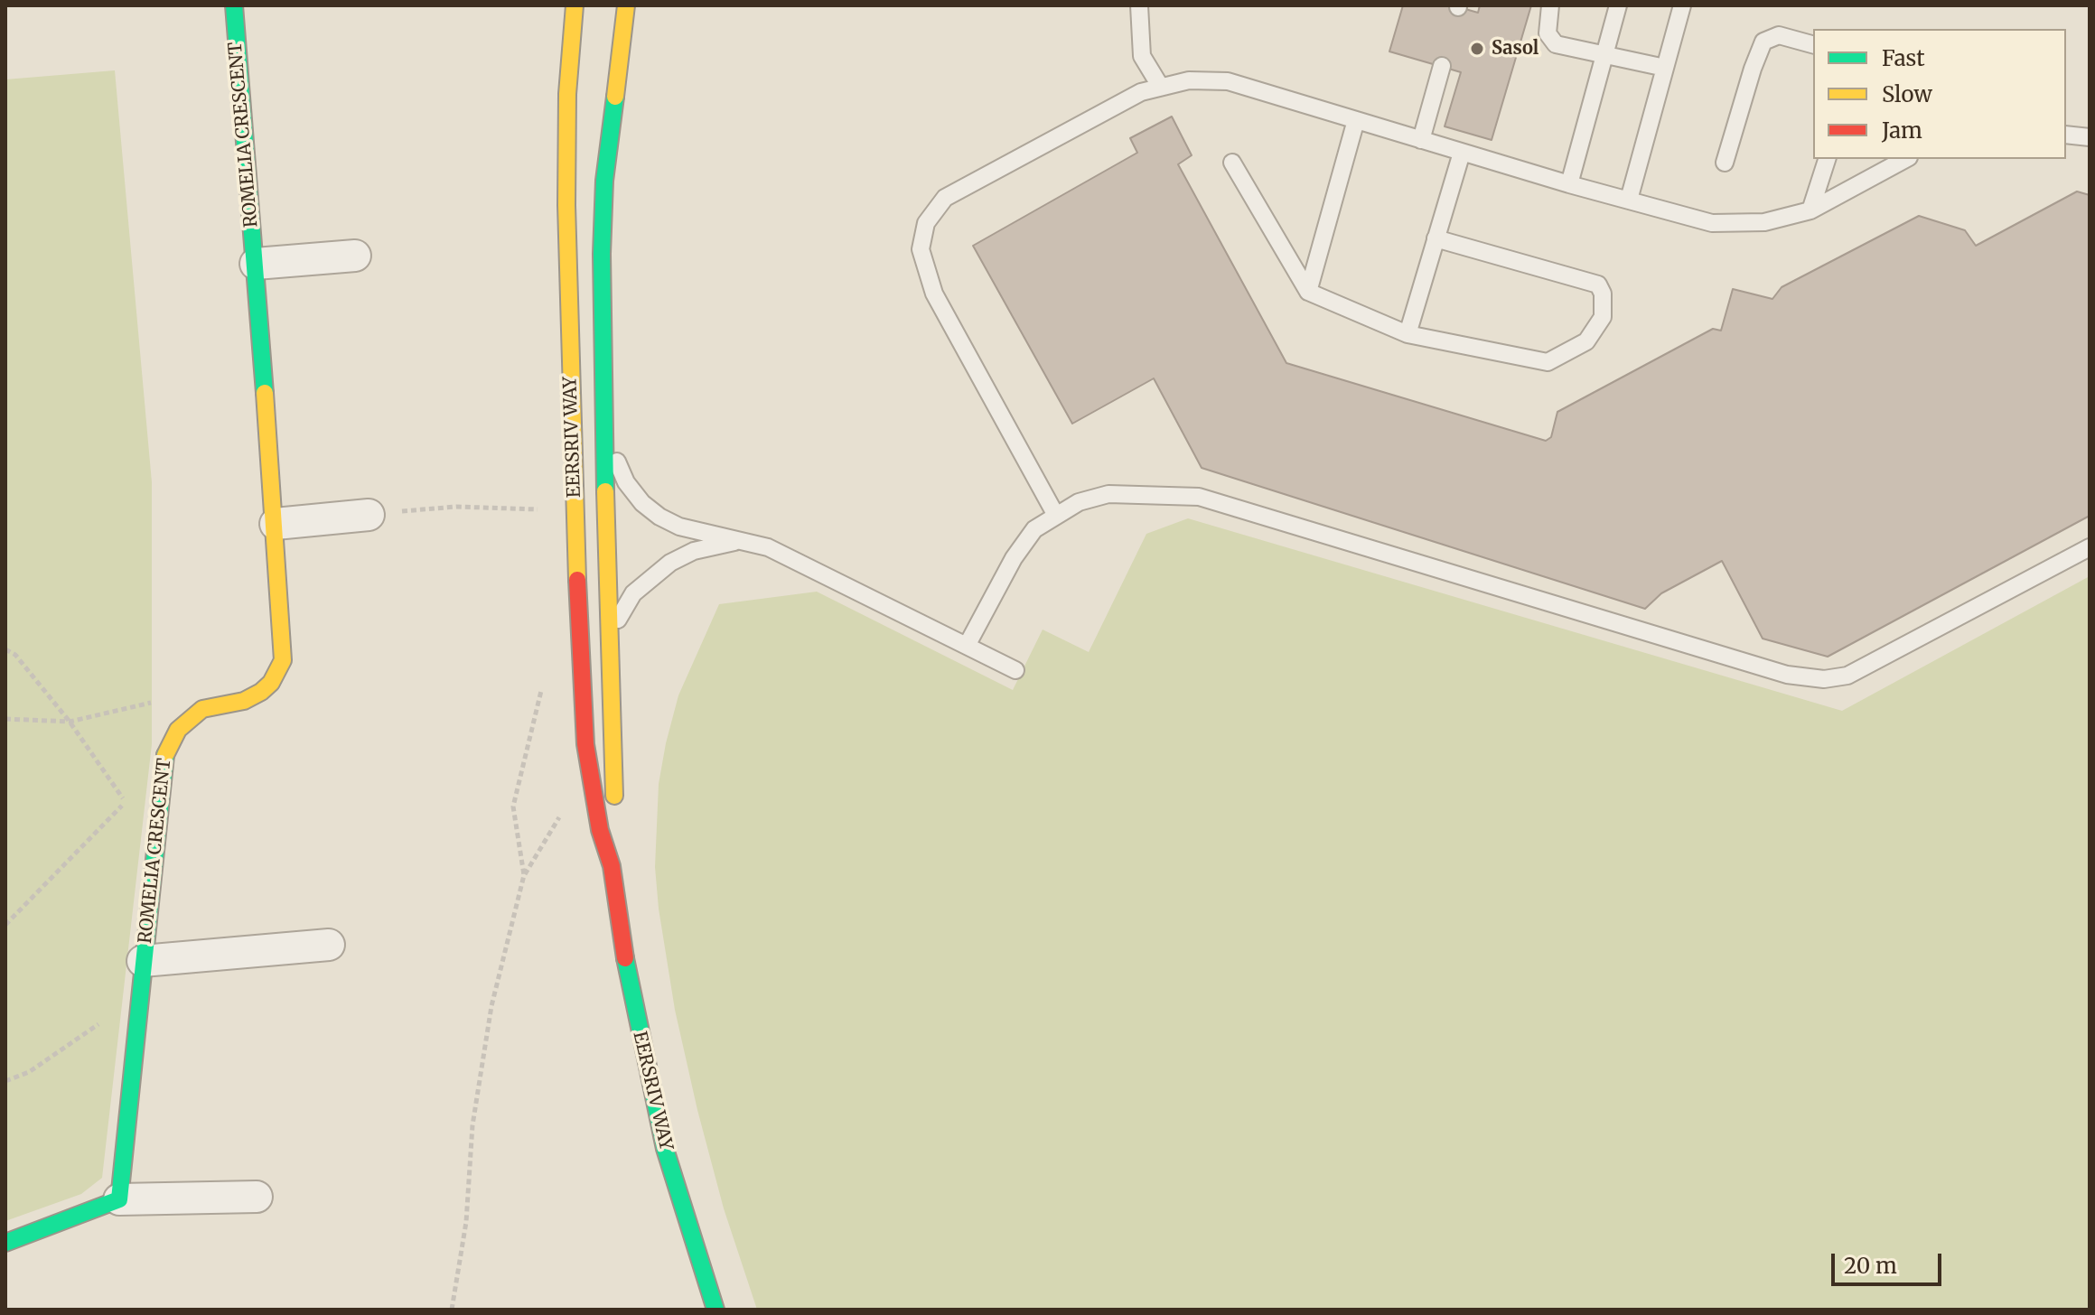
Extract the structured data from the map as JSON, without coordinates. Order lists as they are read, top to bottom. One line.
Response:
{"streets":{"main road":["ROMELIA CRESCENT","EERSRIV WAY"]},"places":["Sasol"],"legend":["Fast","Slow","Jam"],"scale_bar":"20 m"}
